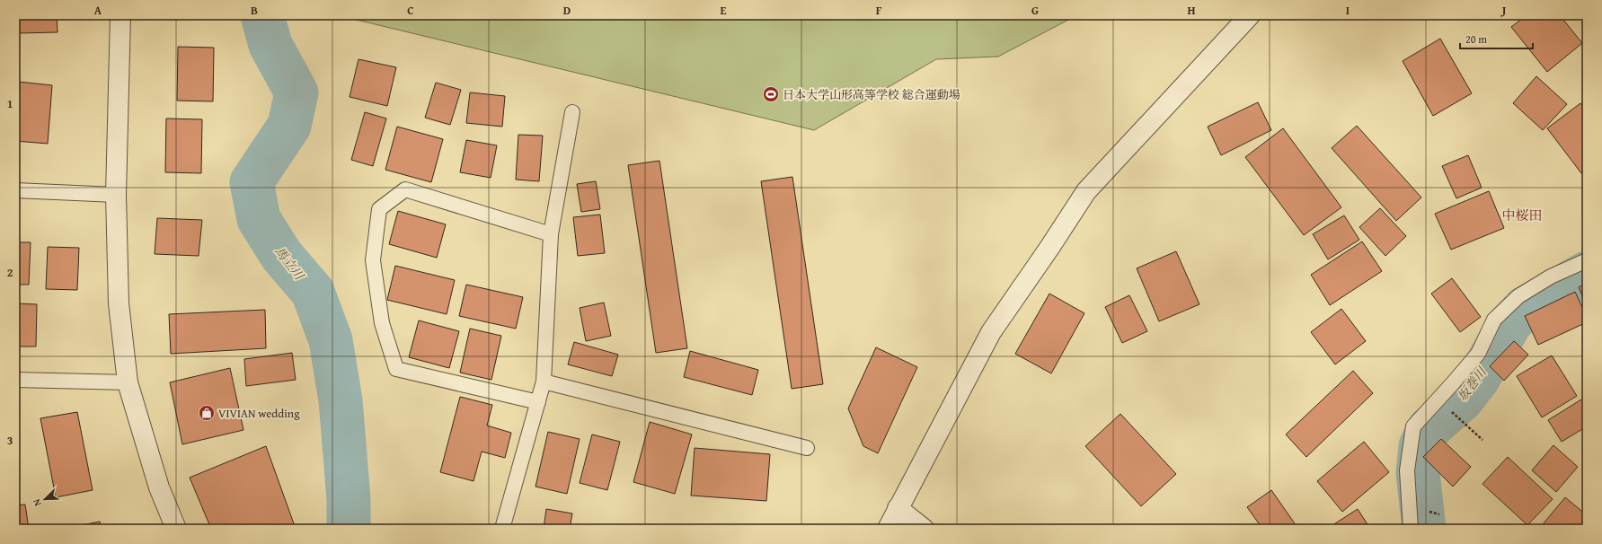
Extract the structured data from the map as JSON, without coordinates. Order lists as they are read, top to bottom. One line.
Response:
{"districts":["中桜田"],"water":["馬立川","坂巻川"],"places":{"sports":["日本大学山形高等学校 総合運動場"],"shop":["VIVIAN wedding"]},"scale_bar":"20 m","north":"bottom left","grid":{"columns":["A","B","C","D","E","F","G","H","I","J"],"rows":["1","2","3"]}}
